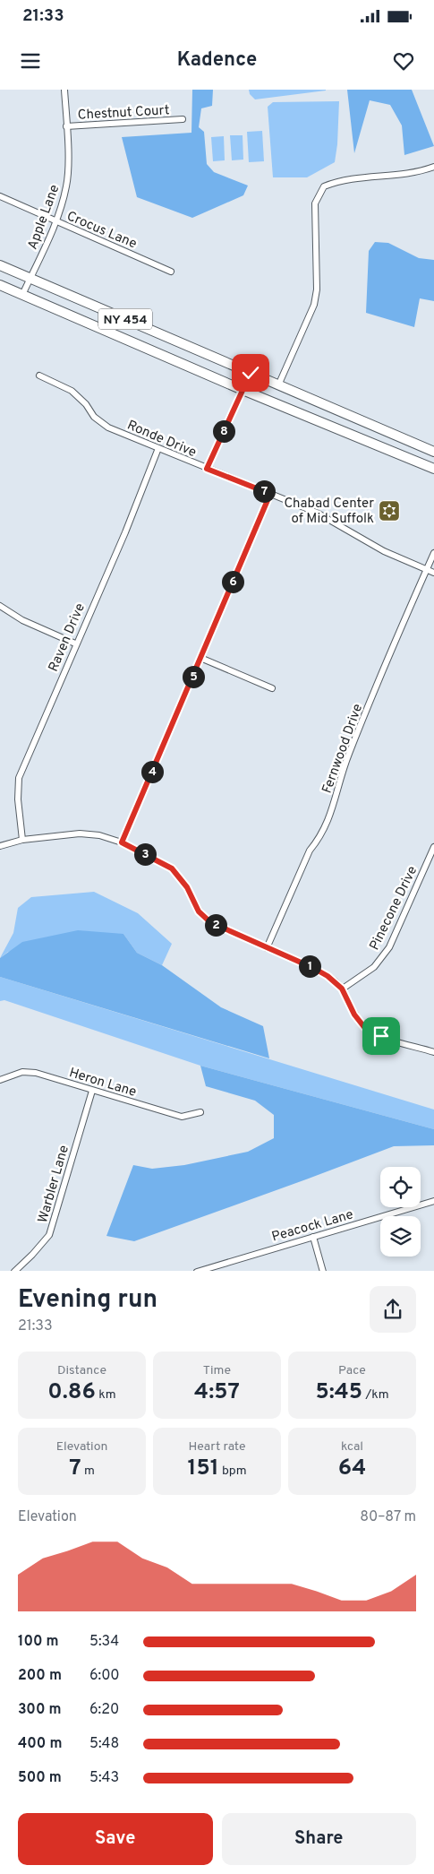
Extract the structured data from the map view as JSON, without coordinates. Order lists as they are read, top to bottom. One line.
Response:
{"streets":{"main road":["NY 454"],"street":["Chestnut Court","Apple Lane","Crocus Lane","Ronde Drive","Raven Drive","Fernwood Drive","Pinecone Drive","Heron Lane","Warbler Lane","Peacock Lane"]},"crossings":[["Chestnut Court","Apple Lane"],["Apple Lane","Crocus Lane"],["Apple Lane","NY 454"],["Ronde Drive","Raven Drive"],["Ronde Drive","Fernwood Drive"],["Heron Lane","Warbler Lane"]],"places":{"synagogue":["Chabad Center of Mid Suffolk"]},"page":{"status":"21:33","header":"Kadence","pins":["8","7","6","5","4","3","2","1"],"heading":["Evening run","21:33"],"stats":[["Distance","0.86 km"],["Time","4:57"],["Pace","5:45 /km"],["Elevation","7 m"],["Heart rate","151 bpm"],["kcal","64"]],"chart":["Elevation","80–87 m"],"list":[{"name":"100 m","note":"5:34"},{"name":"200 m","note":"6:00"},{"name":"300 m","note":"6:20"},{"name":"400 m","note":"5:48"},{"name":"500 m","note":"5:43"}],"buttons":["Save","Share"]}}
